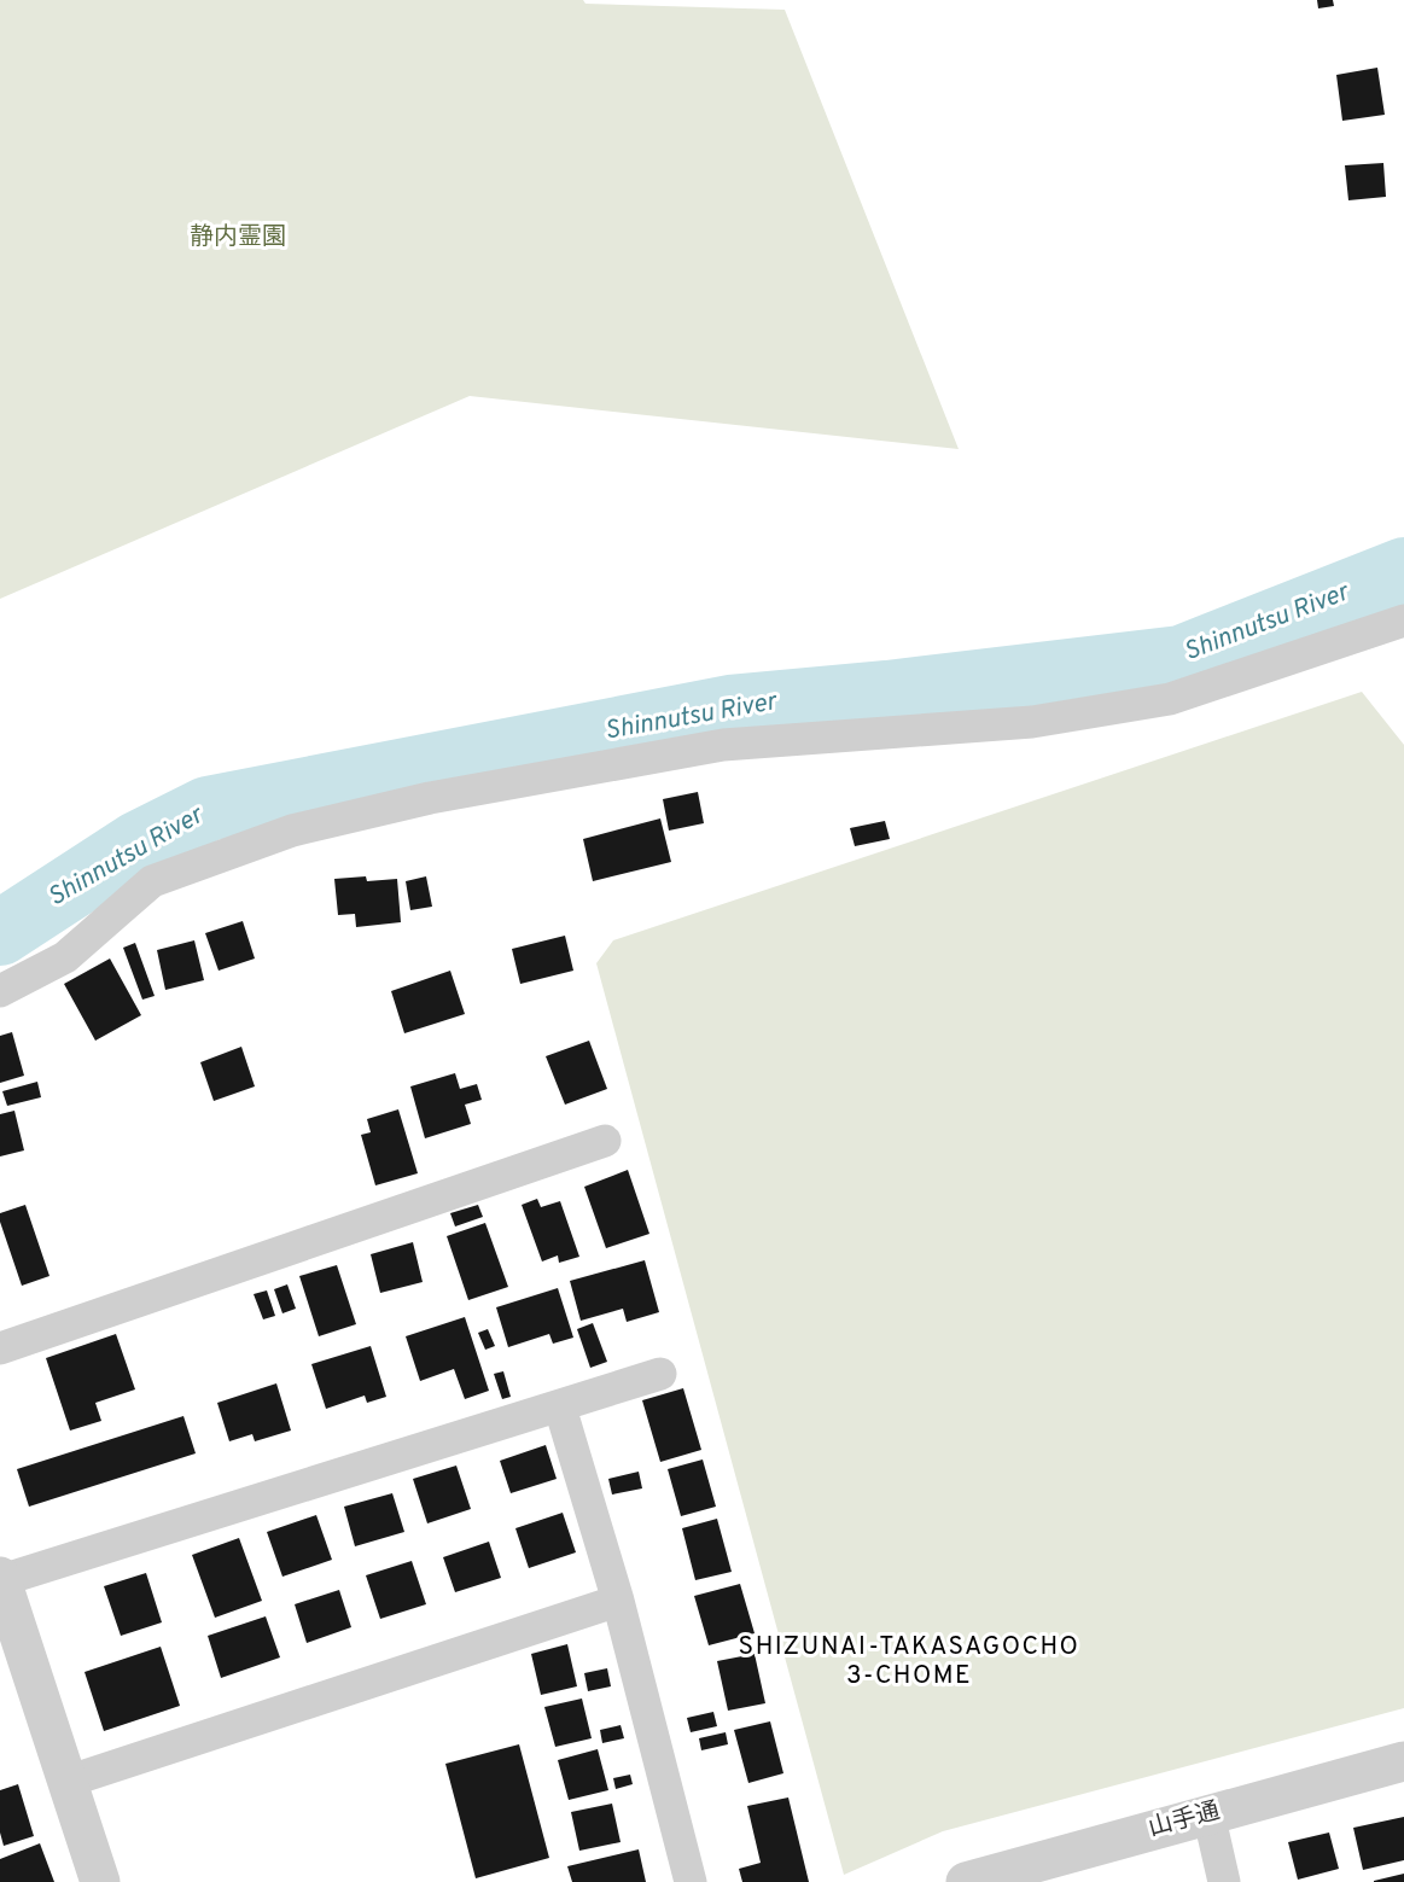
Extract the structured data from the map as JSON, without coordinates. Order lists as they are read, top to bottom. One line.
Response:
{"streets":{"street":["山手通"]},"districts":["SHIZUNAI-TAKASAGOCHO 3-CHOME"],"water":["Shinnutsu River"],"parks":["静内霊園"]}
